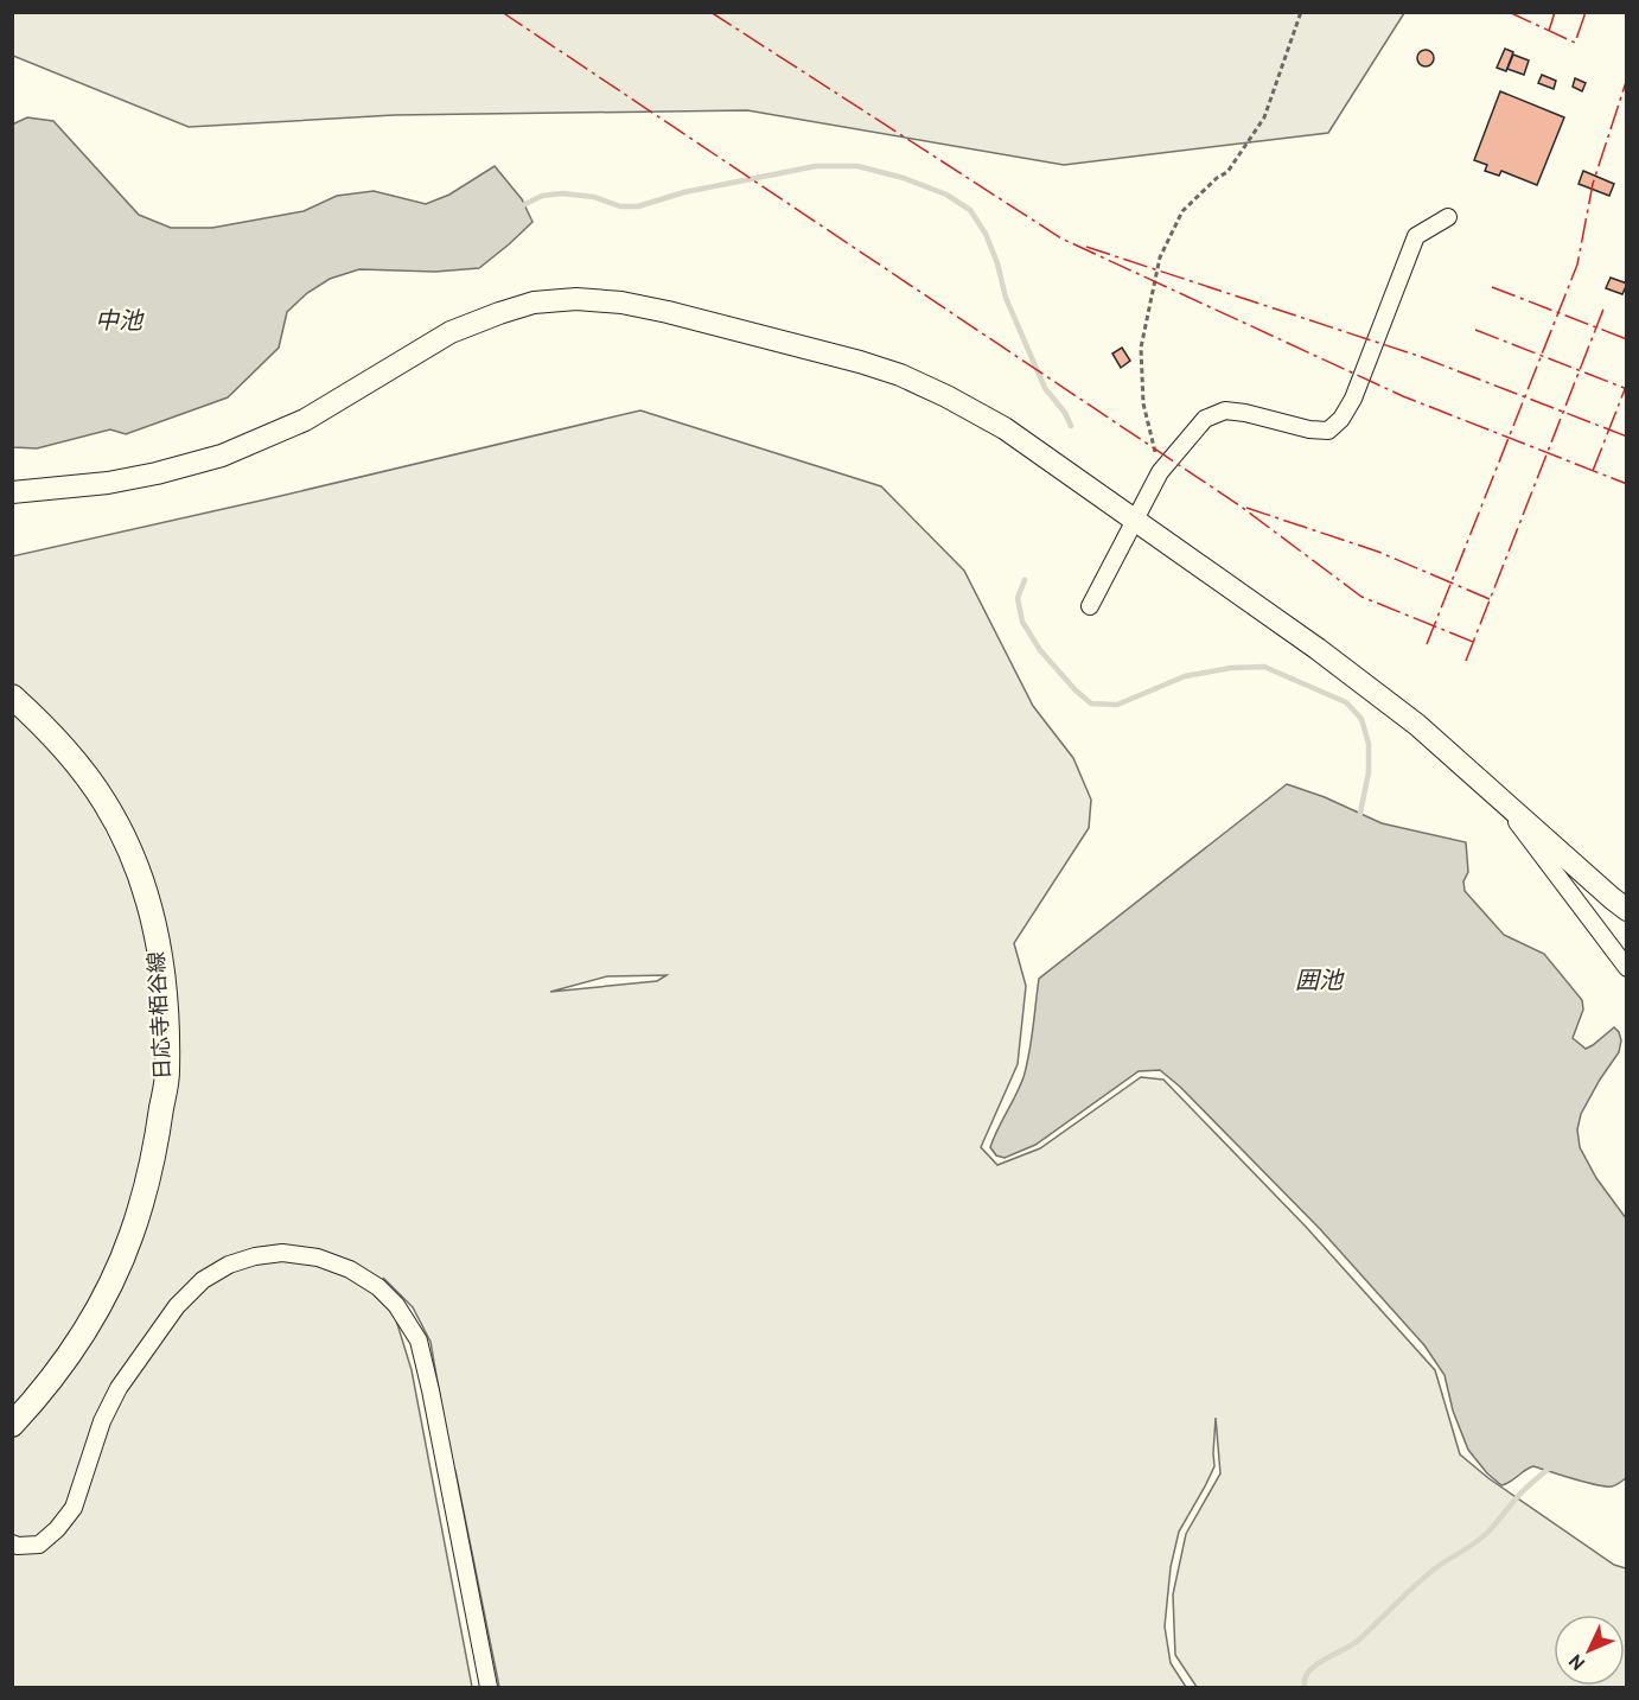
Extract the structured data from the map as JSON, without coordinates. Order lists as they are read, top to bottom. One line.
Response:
{"streets":{"main road":["日応寺栢谷線"]},"water":["中池","囲池"],"north":"bottom left"}
